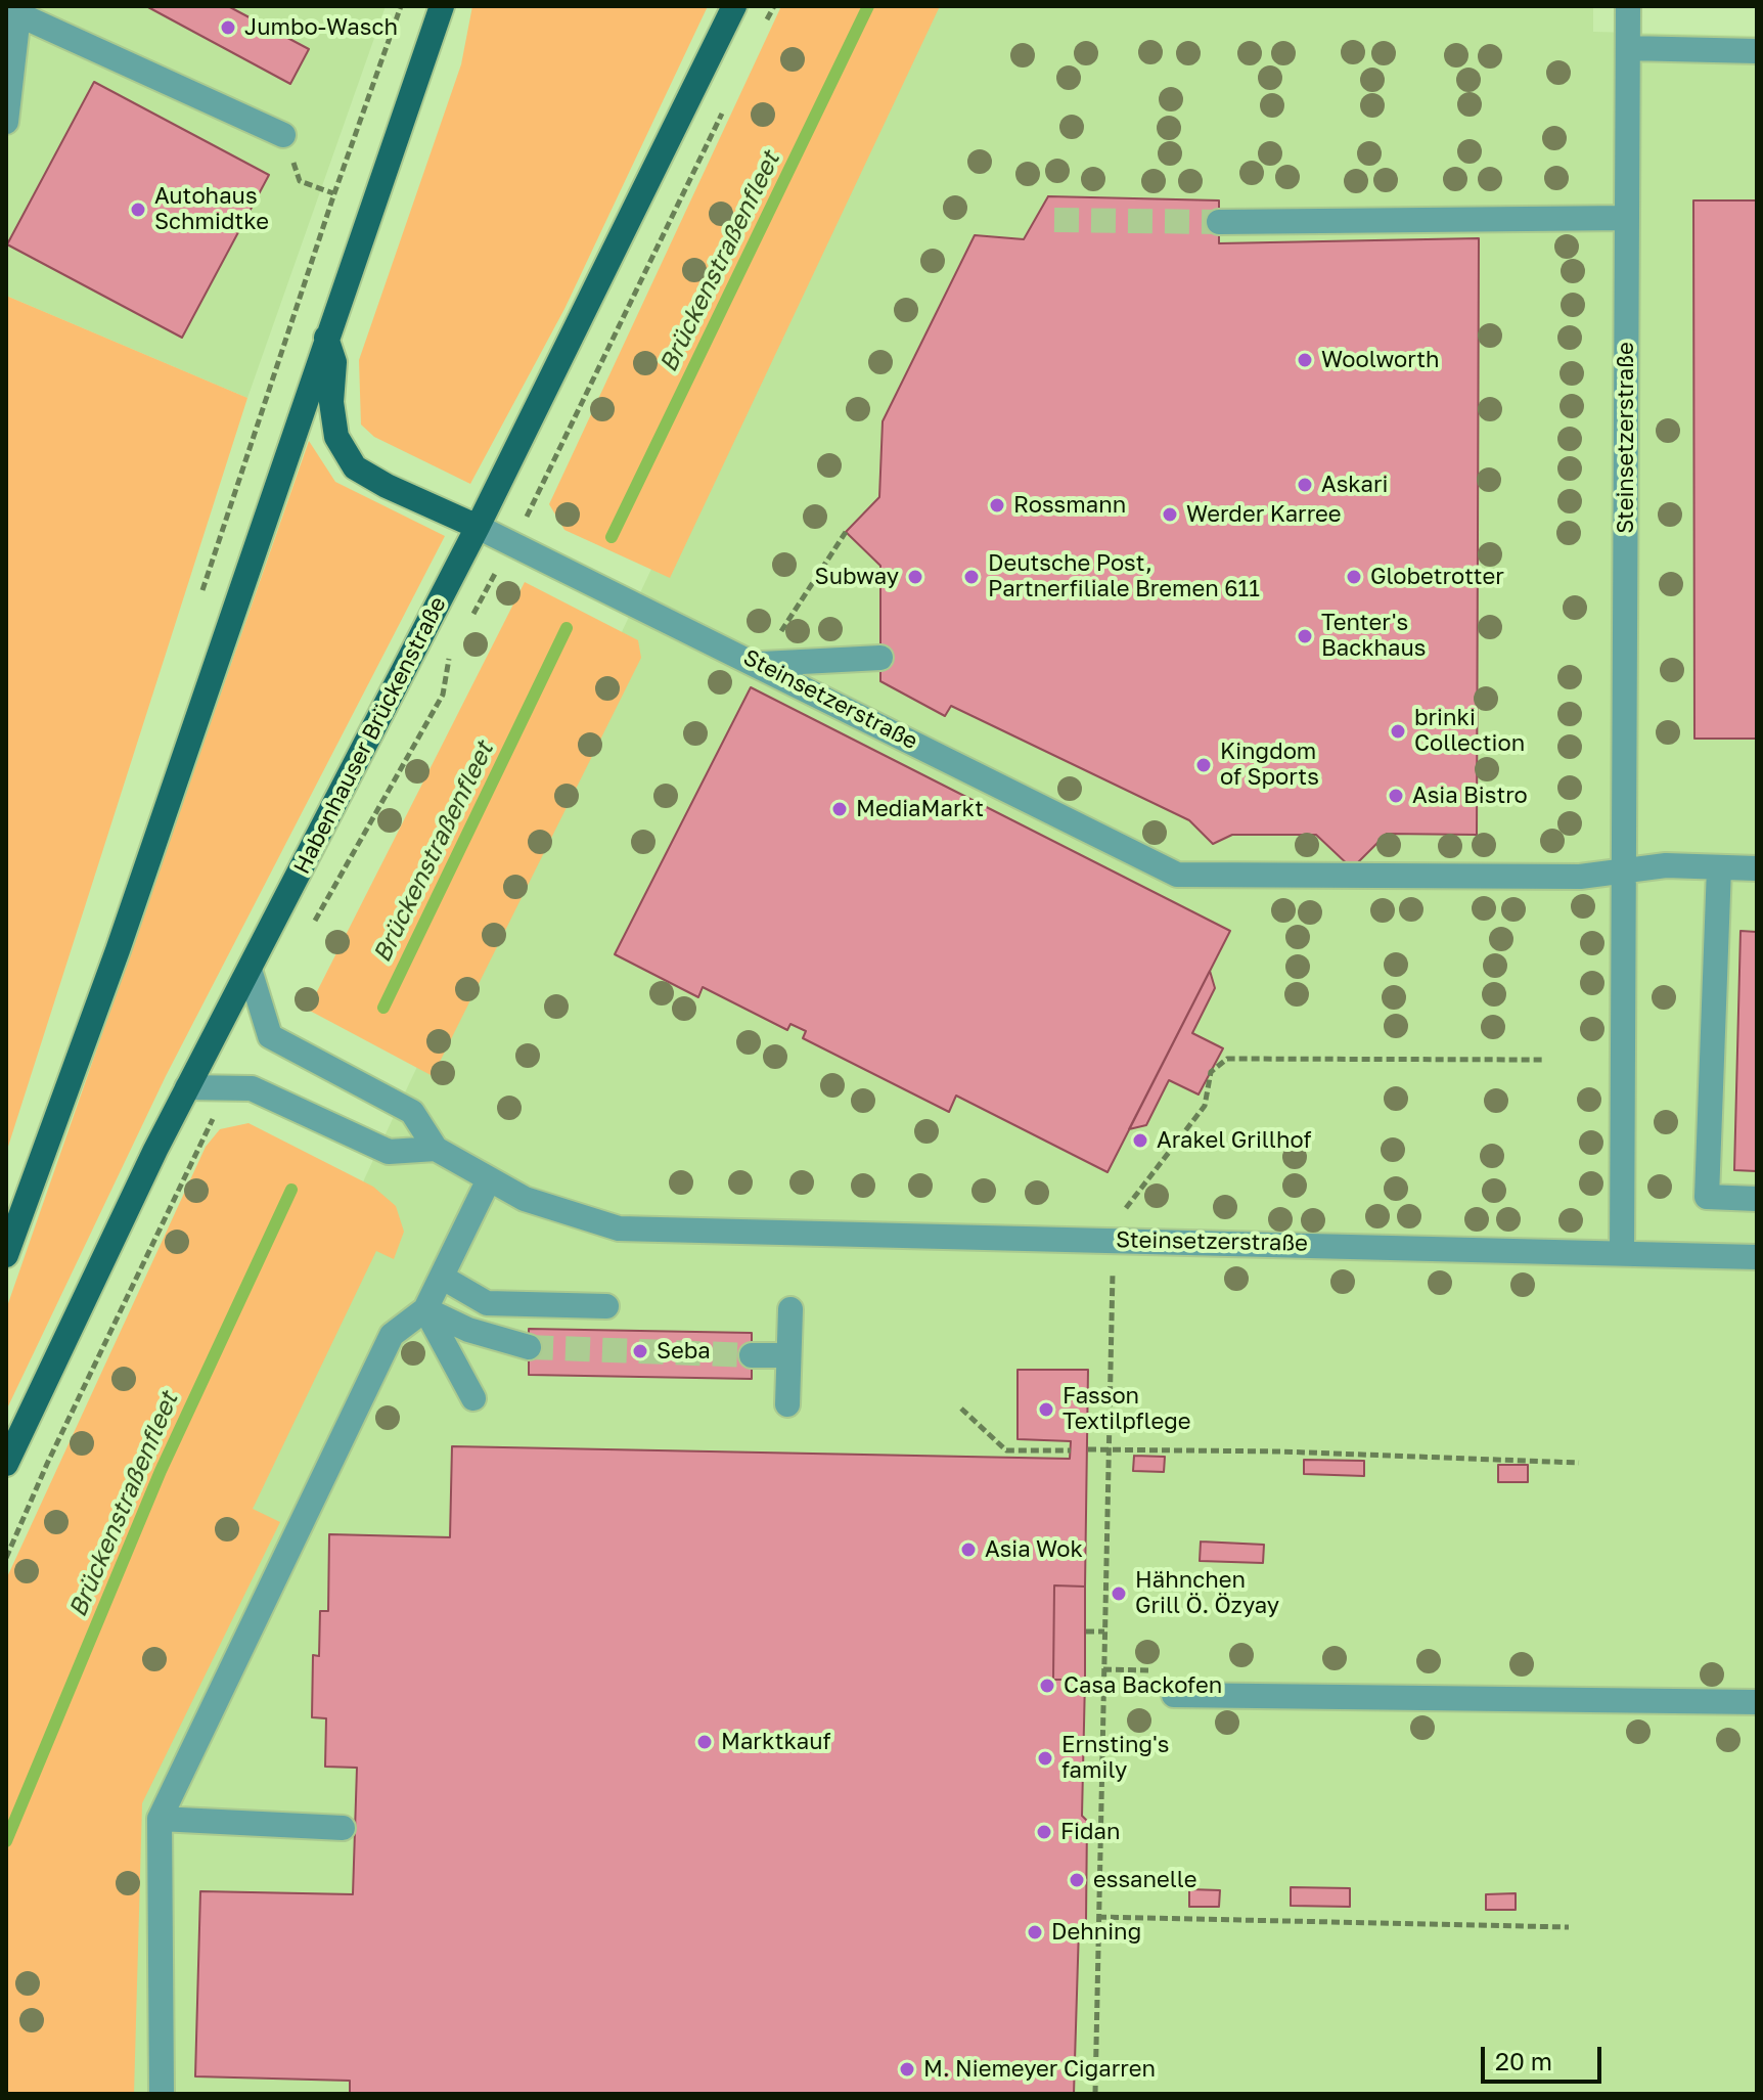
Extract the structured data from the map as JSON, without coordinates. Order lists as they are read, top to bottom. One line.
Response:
{"streets":{"main road":["Habenhauser Brückenstraße"],"street":["Steinsetzerstraße"]},"crossings":[["Steinsetzerstraße","Habenhauser Brückenstraße"]],"water":["Brückenstraßenfleet"],"places":["Jumbo-Wasch","Autohaus Schmidtke","Woolworth","Askari","Rossmann","Werder Karree","Subway","Deutsche Post, Partnerfiliale Bremen 611","Globetrotter","Tenter's Backhaus","brinki Collection","Kingdom of Sports","Asia Bistro","MediaMarkt","Arakel Grillhof","Seba","Fasson Textilpflege","Asia Wok","Hähnchen Grill Ö. Özyay","Casa Backofen","Marktkauf","Ernsting's family","Fidan","essanelle","Dehning","M. Niemeyer Cigarren"],"scale_bar":"20 m"}
